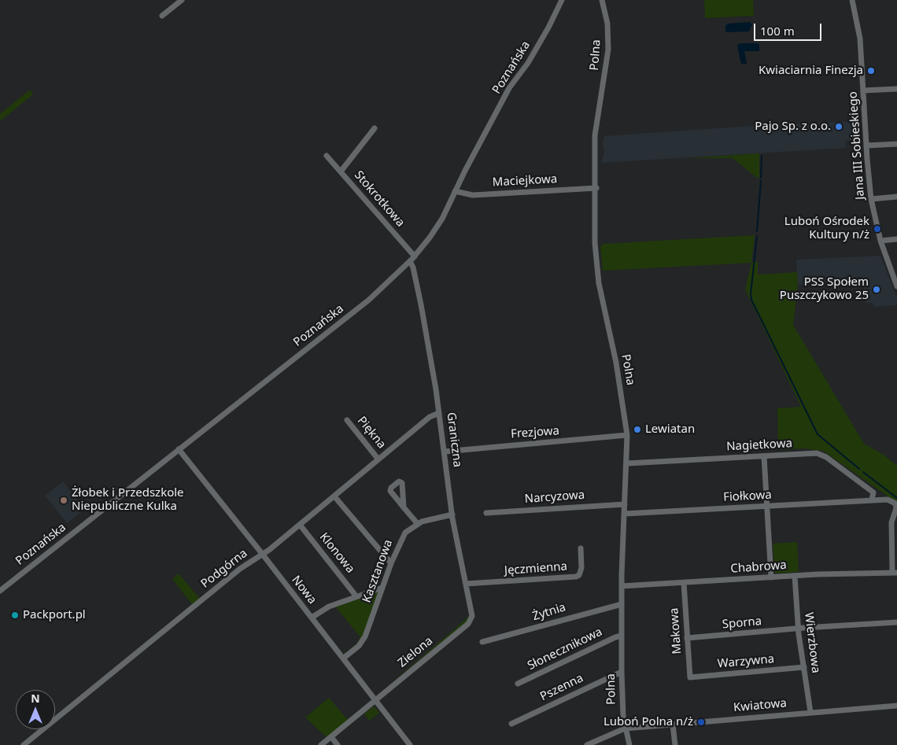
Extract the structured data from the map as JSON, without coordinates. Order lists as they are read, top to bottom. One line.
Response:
{"streets":{"street":["Polna","Poznańska","Jana III Sobieskiego","Maciejkowa","Stokrotkowa","Piękna","Frezjowa","Graniczna","Nagietkowa","Fiołkowa","Narcyzowa","Klonowa","Chabrowa","Podgórna","Jęczmienna","Kasztanowa","Nowa","Żytnia","Sporna","Makowa","Wierzbowa","Słonecznikowa","Zielona","Warzywna","Pszenna","Kwiatowa"]},"crossings":[["Polna","Maciejkowa"],["Polna","Frezjowa"],["Polna","Nagietkowa"],["Polna","Fiołkowa"],["Polna","Narcyzowa"],["Polna","Chabrowa"],["Polna","Żytnia"],["Polna","Słonecznikowa"],["Polna","Pszenna"],["Polna","Kwiatowa"],["Poznańska","Maciejkowa"],["Poznańska","Stokrotkowa"],["Poznańska","Graniczna"],["Poznańska","Nowa"],["Piękna","Podgórna"],["Frezjowa","Graniczna"],["Graniczna","Podgórna"],["Graniczna","Jęczmienna"],["Graniczna","Kasztanowa"],["Graniczna","Zielona"],["Nagietkowa","Fiołkowa"],["Fiołkowa","Chabrowa"],["Klonowa","Podgórna"],["Chabrowa","Makowa"],["Chabrowa","Wierzbowa"],["Podgórna","Nowa"],["Kasztanowa","Nowa"],["Nowa","Zielona"],["Sporna","Makowa"],["Sporna","Wierzbowa"],["Makowa","Warzywna"],["Wierzbowa","Warzywna"],["Wierzbowa","Kwiatowa"]],"places":["Kwiaciarnia Finezja","Pajo Sp. z o.o.","Luboń Ośrodek Kultury n/ż","PSS Społem Puszczykowo 25","Lewiatan","Żłobek i Przedszkole Niepubliczne Kulka","Packport.pl","Luboń Polna n/ż"],"scale_bar":"100 m","north":"top"}
